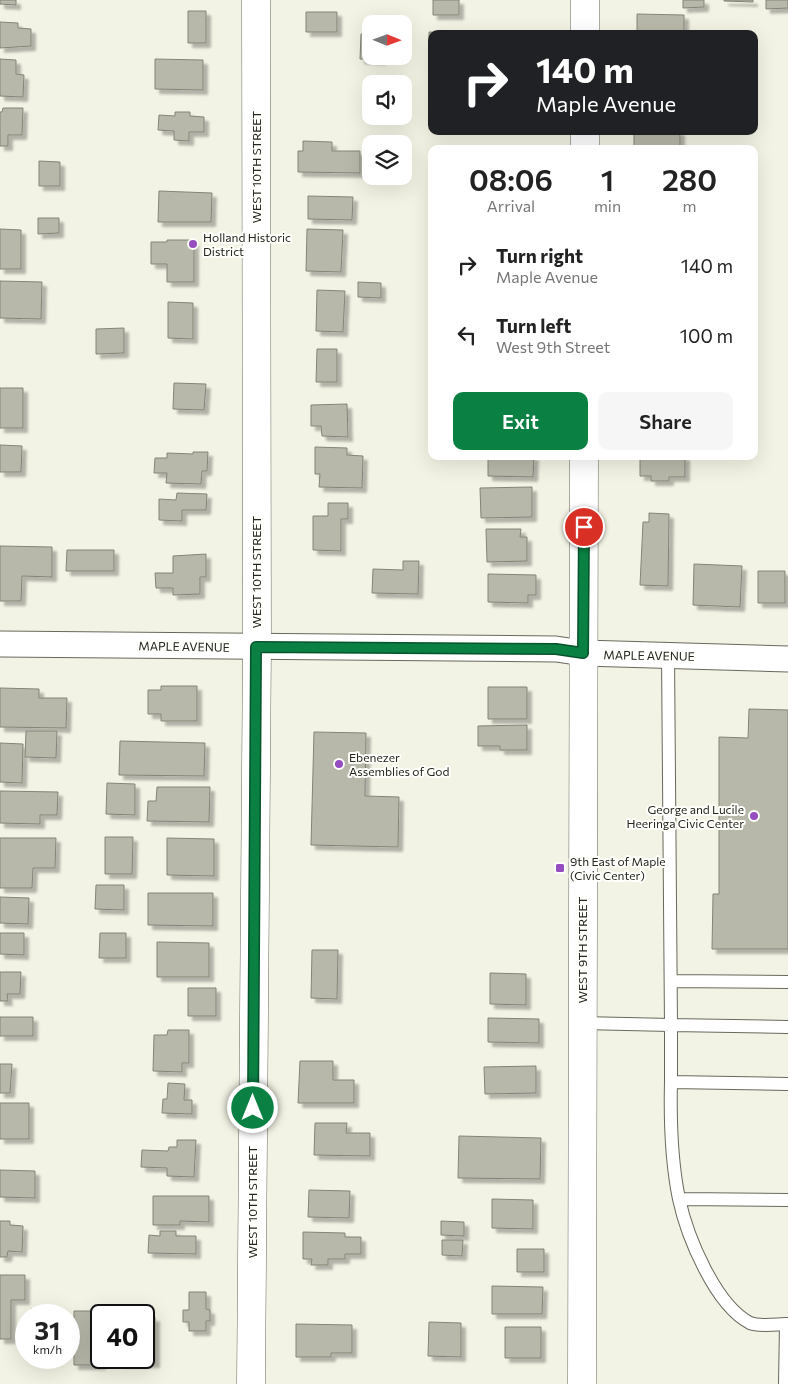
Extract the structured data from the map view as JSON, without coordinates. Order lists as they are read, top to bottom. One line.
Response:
{"streets":{"street":["WEST 10TH STREET","MAPLE AVENUE","WEST 9TH STREET"]},"crossings":[["WEST 10TH STREET","MAPLE AVENUE"],["MAPLE AVENUE","WEST 9TH STREET"]],"places":{"other":["Holland Historic District","Ebenezer Assemblies of God","George and Lucile Heeringa Civic Center"],"transit":["9th East of Maple (Civic Center)"]},"north":"right","page":{"turn":["140 m","Maple Avenue"],"eta":["08:06","Arrival","1","min","280","m"],"list":[{"name":"Turn right","note":"Maple Avenue","value":"140 m"},{"name":"Turn left","note":"West 9th Street","value":"100 m"}],"buttons":["Exit","Share"],"speed":"31 km/h","limit":"40"}}
